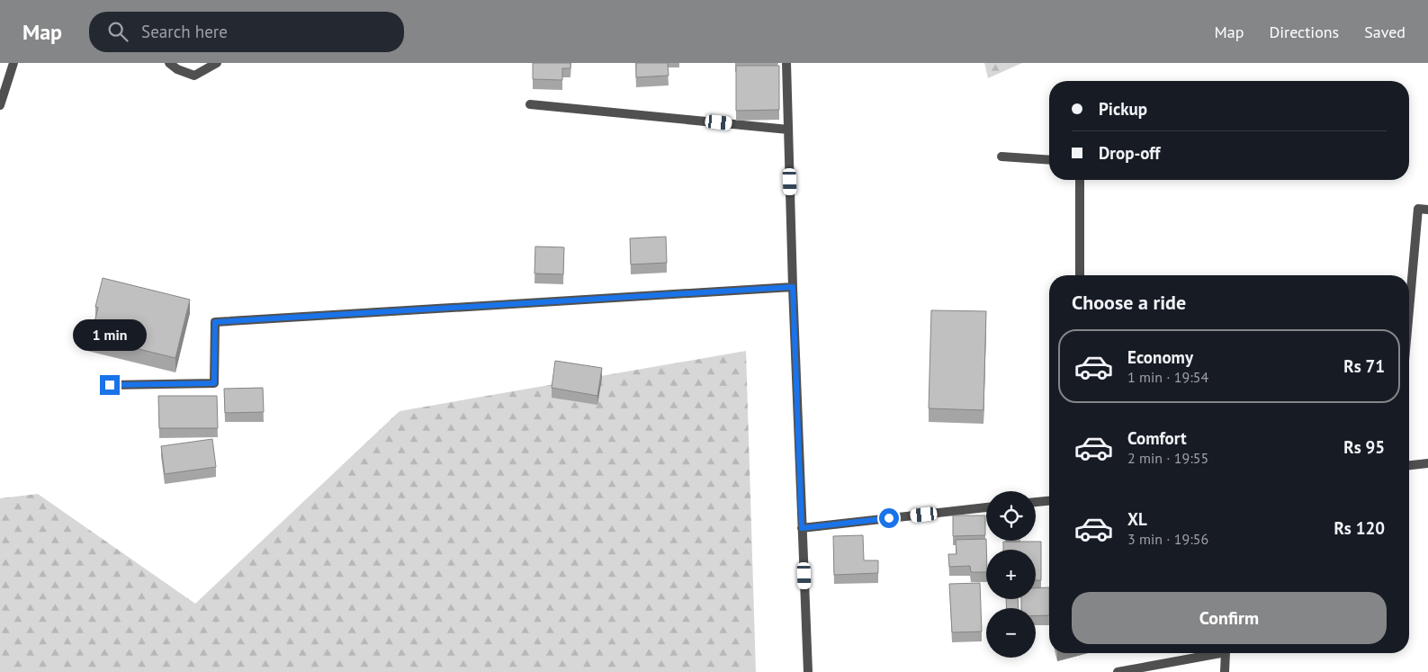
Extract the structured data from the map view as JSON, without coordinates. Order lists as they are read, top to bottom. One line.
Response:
{"page":{"header":"Map","search":"Search here","nav":["Map","Directions","Saved"],"banner":["Pickup","Drop-off"],"heading":"Choose a ride","bubble":"1 min","list":[{"name":"Economy","note":"1 min · 19:54","value":"Rs 71"},{"name":"Comfort","note":"2 min · 19:55","value":"Rs 95"},{"name":"XL","note":"3 min · 19:56","value":"Rs 120"}],"map_buttons":["+","−"],"buttons":"Confirm"}}
